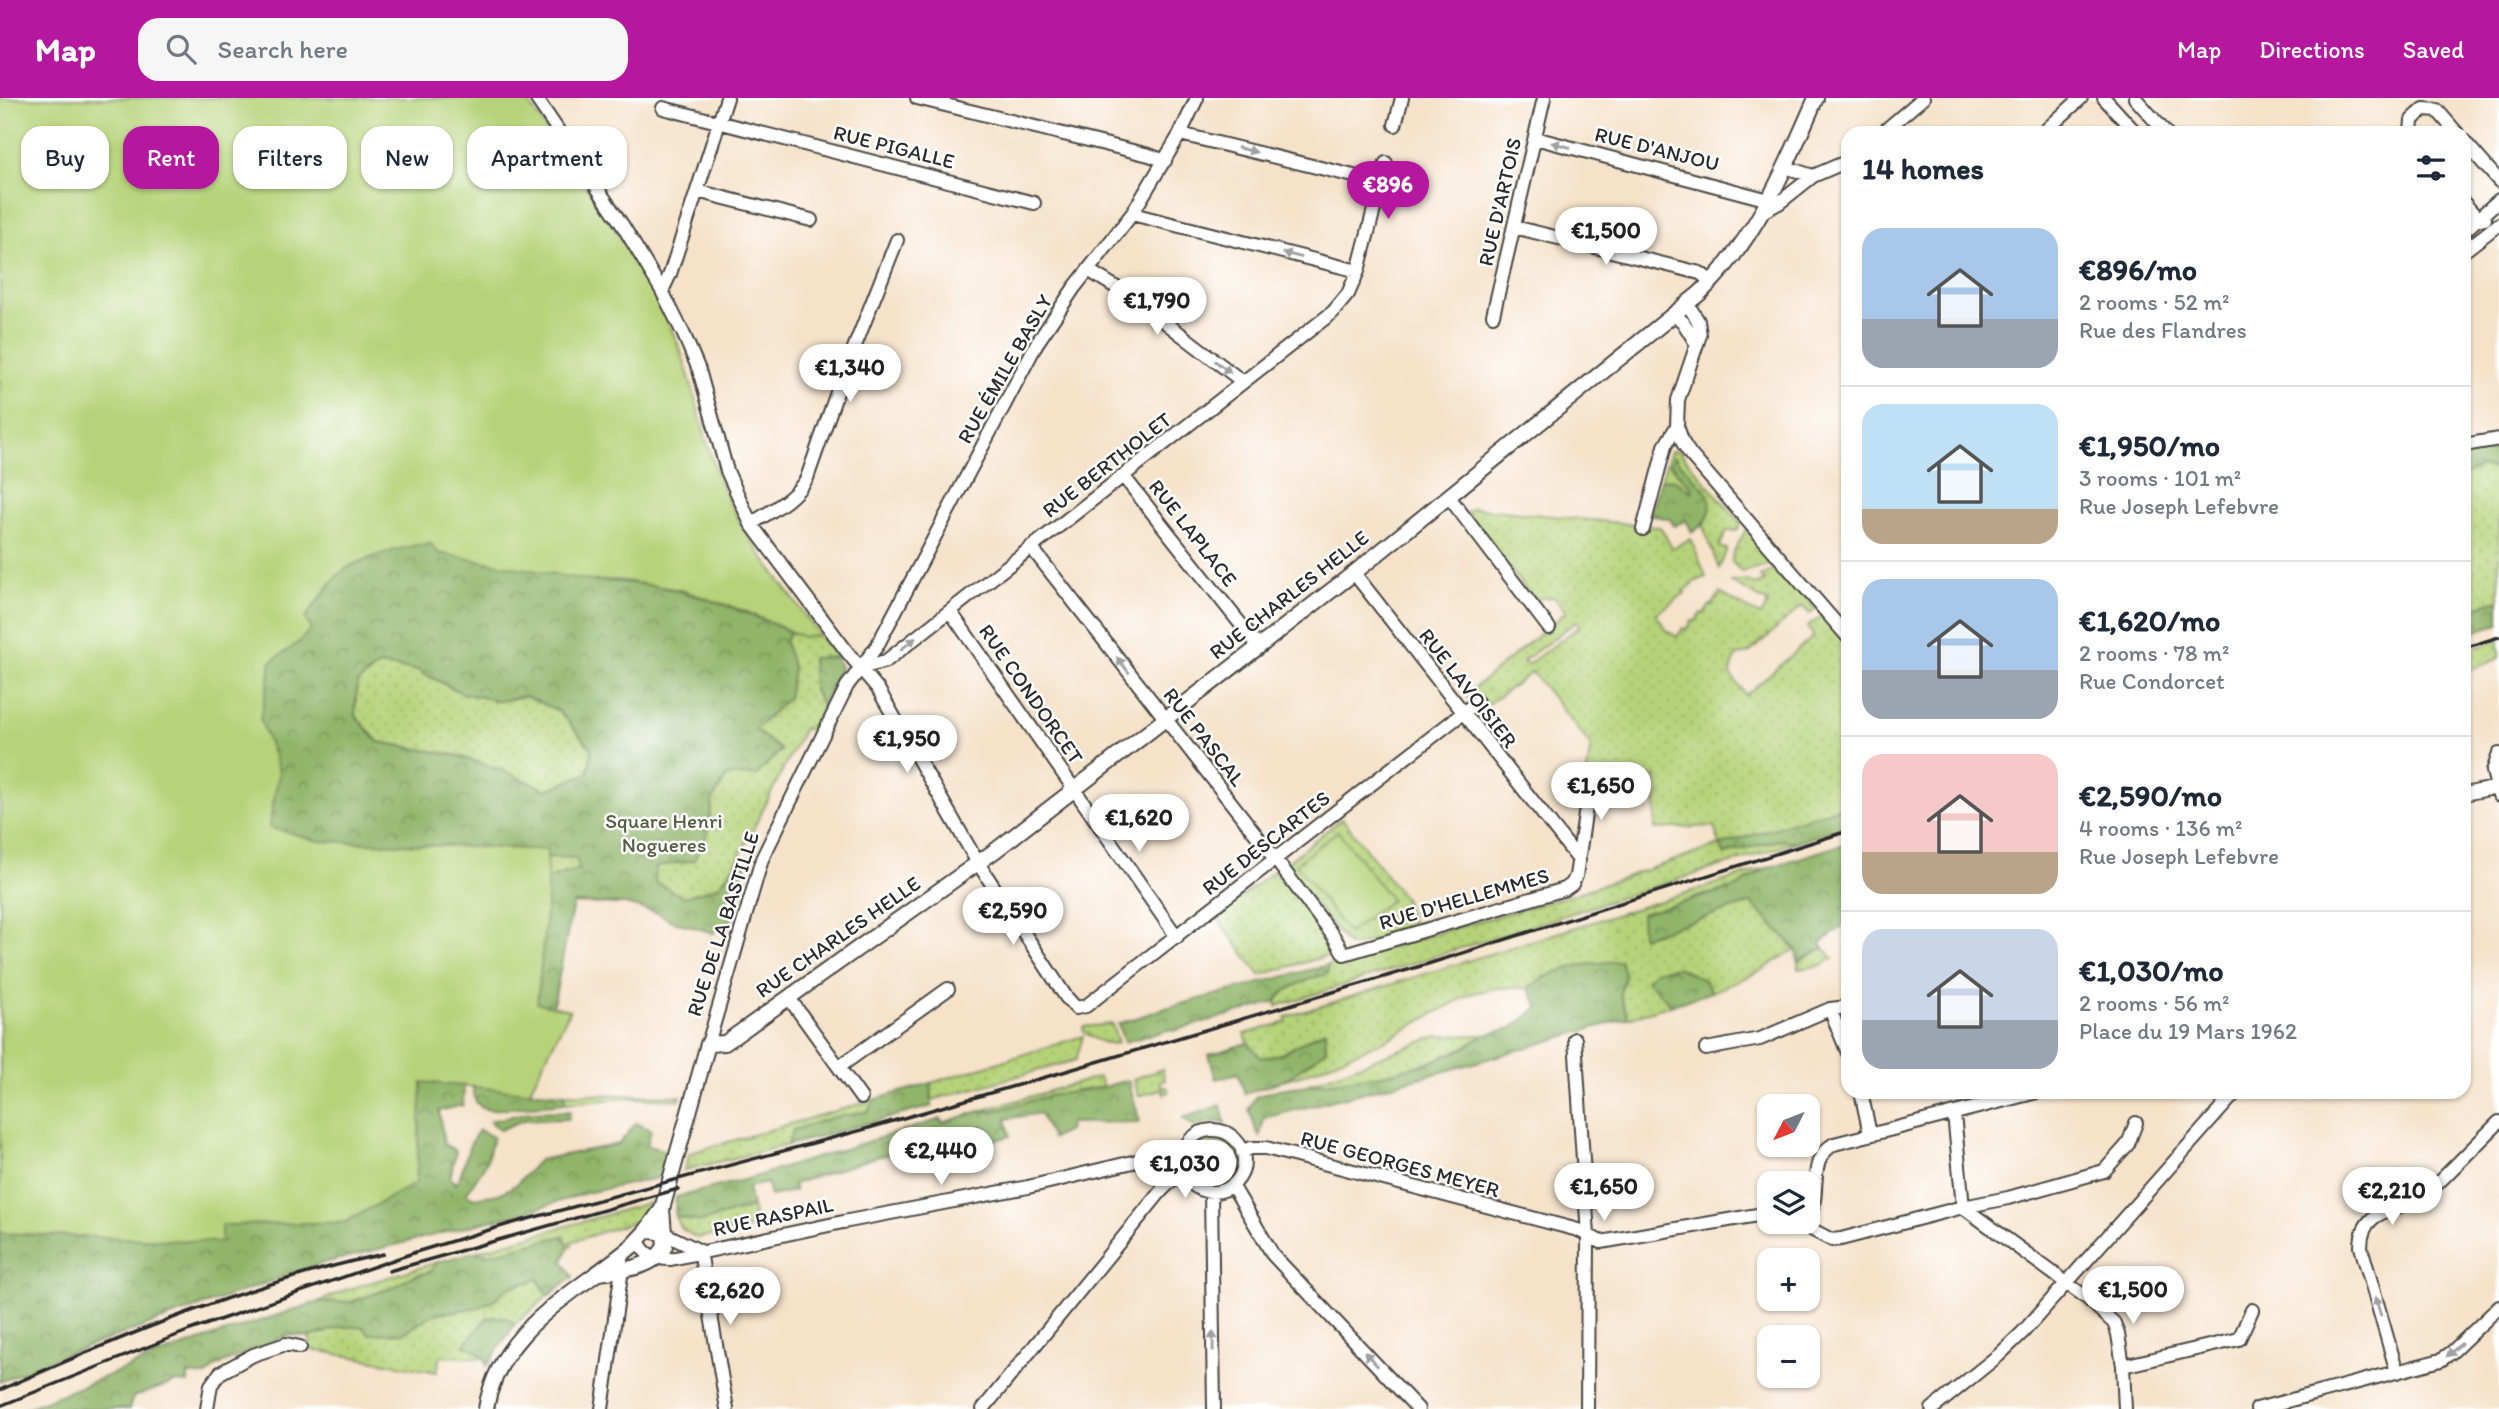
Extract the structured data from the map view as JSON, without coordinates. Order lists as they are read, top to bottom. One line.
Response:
{"streets":{"street":["RUE PIGALLE","RUE D'ANJOU","RUE D'ARTOIS","RUE ÉMILE BASLY","RUE BERTHOLET","RUE LAPLACE","RUE CHARLES HELLE","RUE LAVOISIER","RUE CONDORCET","RUE PASCAL","RUE DESCARTES","RUE D'HELLEMMES","RUE DE LA BASTILLE","RUE GEORGES MEYER","RUE RASPAIL"]},"crossings":[["RUE D'ANJOU","RUE D'ARTOIS"],["RUE D'ANJOU","RUE CHARLES HELLE"],["RUE ÉMILE BASLY","RUE BERTHOLET"],["RUE ÉMILE BASLY","RUE DE LA BASTILLE"],["RUE BERTHOLET","RUE LAPLACE"],["RUE BERTHOLET","RUE CONDORCET"],["RUE BERTHOLET","RUE PASCAL"],["RUE BERTHOLET","RUE DE LA BASTILLE"],["RUE LAPLACE","RUE CHARLES HELLE"],["RUE CHARLES HELLE","RUE LAVOISIER"],["RUE CHARLES HELLE","RUE CONDORCET"],["RUE CHARLES HELLE","RUE PASCAL"],["RUE CHARLES HELLE","RUE DESCARTES"],["RUE CHARLES HELLE","RUE DE LA BASTILLE"],["RUE LAVOISIER","RUE DESCARTES"],["RUE LAVOISIER","RUE D'HELLEMMES"],["RUE CONDORCET","RUE DESCARTES"],["RUE PASCAL","RUE DESCARTES"],["RUE PASCAL","RUE D'HELLEMMES"],["RUE DE LA BASTILLE","RUE RASPAIL"],["RUE GEORGES MEYER","RUE RASPAIL"]],"one_way":["RUE PASCAL"],"parks":["Square Henri Nogueres"],"north":"bottom left","page":{"header":"Map","search":"Search here","nav":["Map","Directions","Saved"],"chip":["Buy","Rent","Filters","New","Apartment"],"heading":"14 homes","price":["€896","€1,500","€1,790","€1,340","€1,950","€1,650","€1,620","€2,590","€2,440","€1,030","€1,650","€2,210","€1,500","€2,620"],"list":[{"name":"€896/mo","note":"2 rooms · 52 m² · Rue des Flandres"},{"name":"€1,950/mo","note":"3 rooms · 101 m² · Rue Joseph Lefebvre"},{"name":"€1,620/mo","note":"2 rooms · 78 m² · Rue Condorcet"},{"name":"€2,590/mo","note":"4 rooms · 136 m² · Rue Joseph Lefebvre"},{"name":"€1,030/mo","note":"2 rooms · 56 m² · Place du 19 Mars 1962"}],"map_buttons":["+","−"]}}
